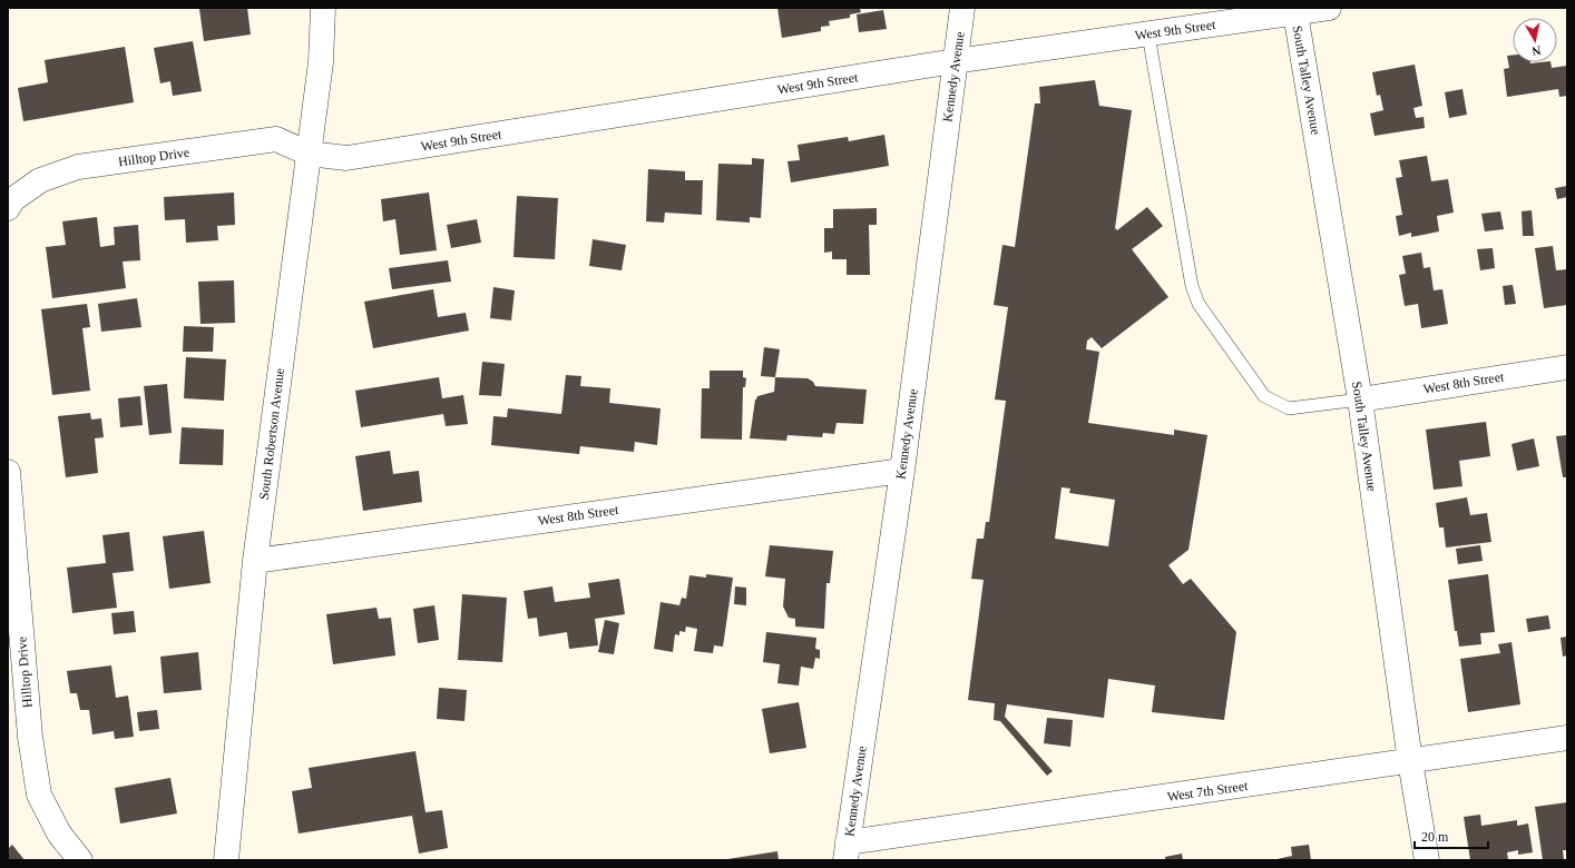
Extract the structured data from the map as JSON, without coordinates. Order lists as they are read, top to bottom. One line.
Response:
{"streets":{"street":["West 9th Street","Kennedy Avenue","South Talley Avenue","Hilltop Drive","West 8th Street","South Robertson Avenue","West 7th Street"]},"crossings":[["West 9th Street","Kennedy Avenue"],["West 9th Street","South Talley Avenue"],["West 9th Street","Hilltop Drive"],["West 9th Street","South Robertson Avenue"],["Kennedy Avenue","West 8th Street"],["Kennedy Avenue","West 7th Street"],["South Talley Avenue","West 8th Street"],["South Talley Avenue","West 7th Street"],["Hilltop Drive","South Robertson Avenue"],["West 8th Street","South Robertson Avenue"]],"scale_bar":"20 m","north":"bottom"}
